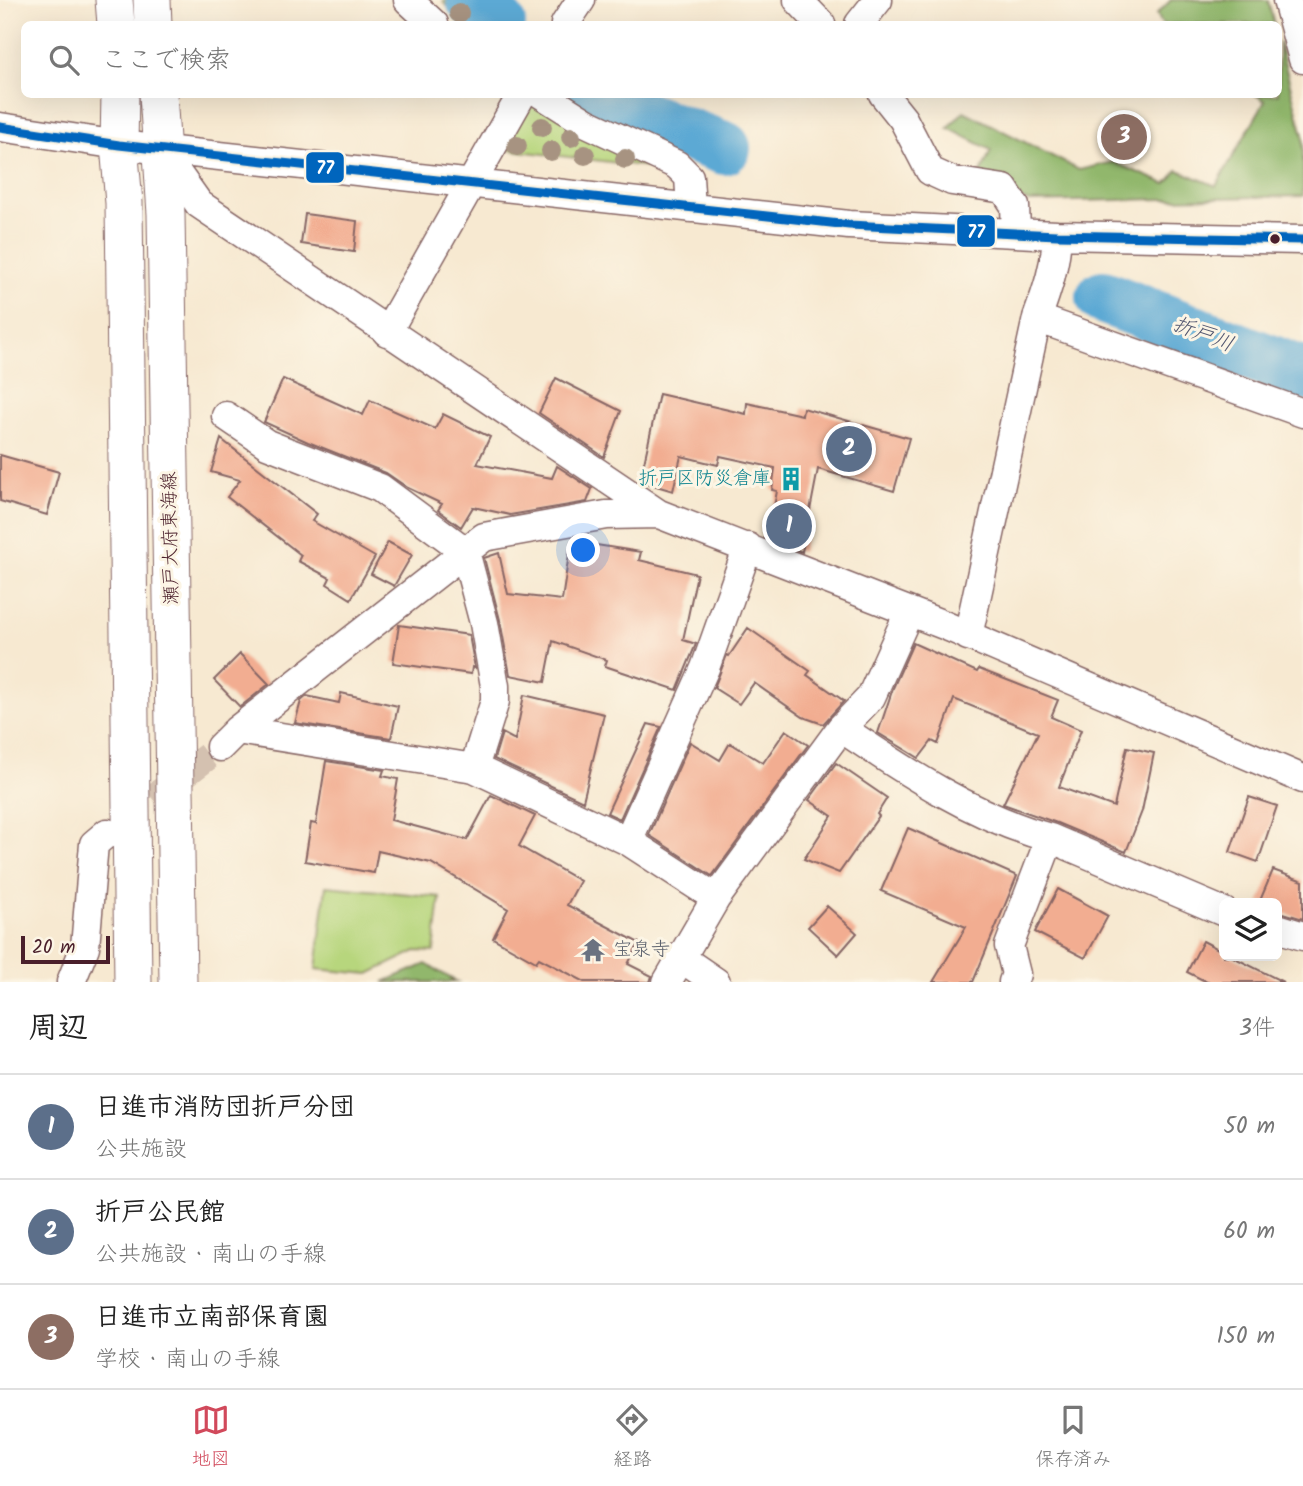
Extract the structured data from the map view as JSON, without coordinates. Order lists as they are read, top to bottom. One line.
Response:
{"streets":{"main road":["瀬戸大府東海線"]},"water":["折戸川"],"places":{"building":["折戸区防災倉庫"],"temple":["宝泉寺"]},"lines":["transit line 77"],"scale_bar":"20 m","page":{"search":"ここで検索","pins":["3","2","1"],"scale":"20 m","heading":["周辺","3件"],"list":[{"mark":"1","name":"日進市消防団折戸分団","note":"公共施設","value":"50 m"},{"mark":"2","name":"折戸公民館","note":"公共施設 · 南山の手線","value":"60 m"},{"mark":"3","name":"日進市立南部保育園","note":"学校 · 南山の手線","value":"150 m"}],"nav":["地図","経路","保存済み"]}}
